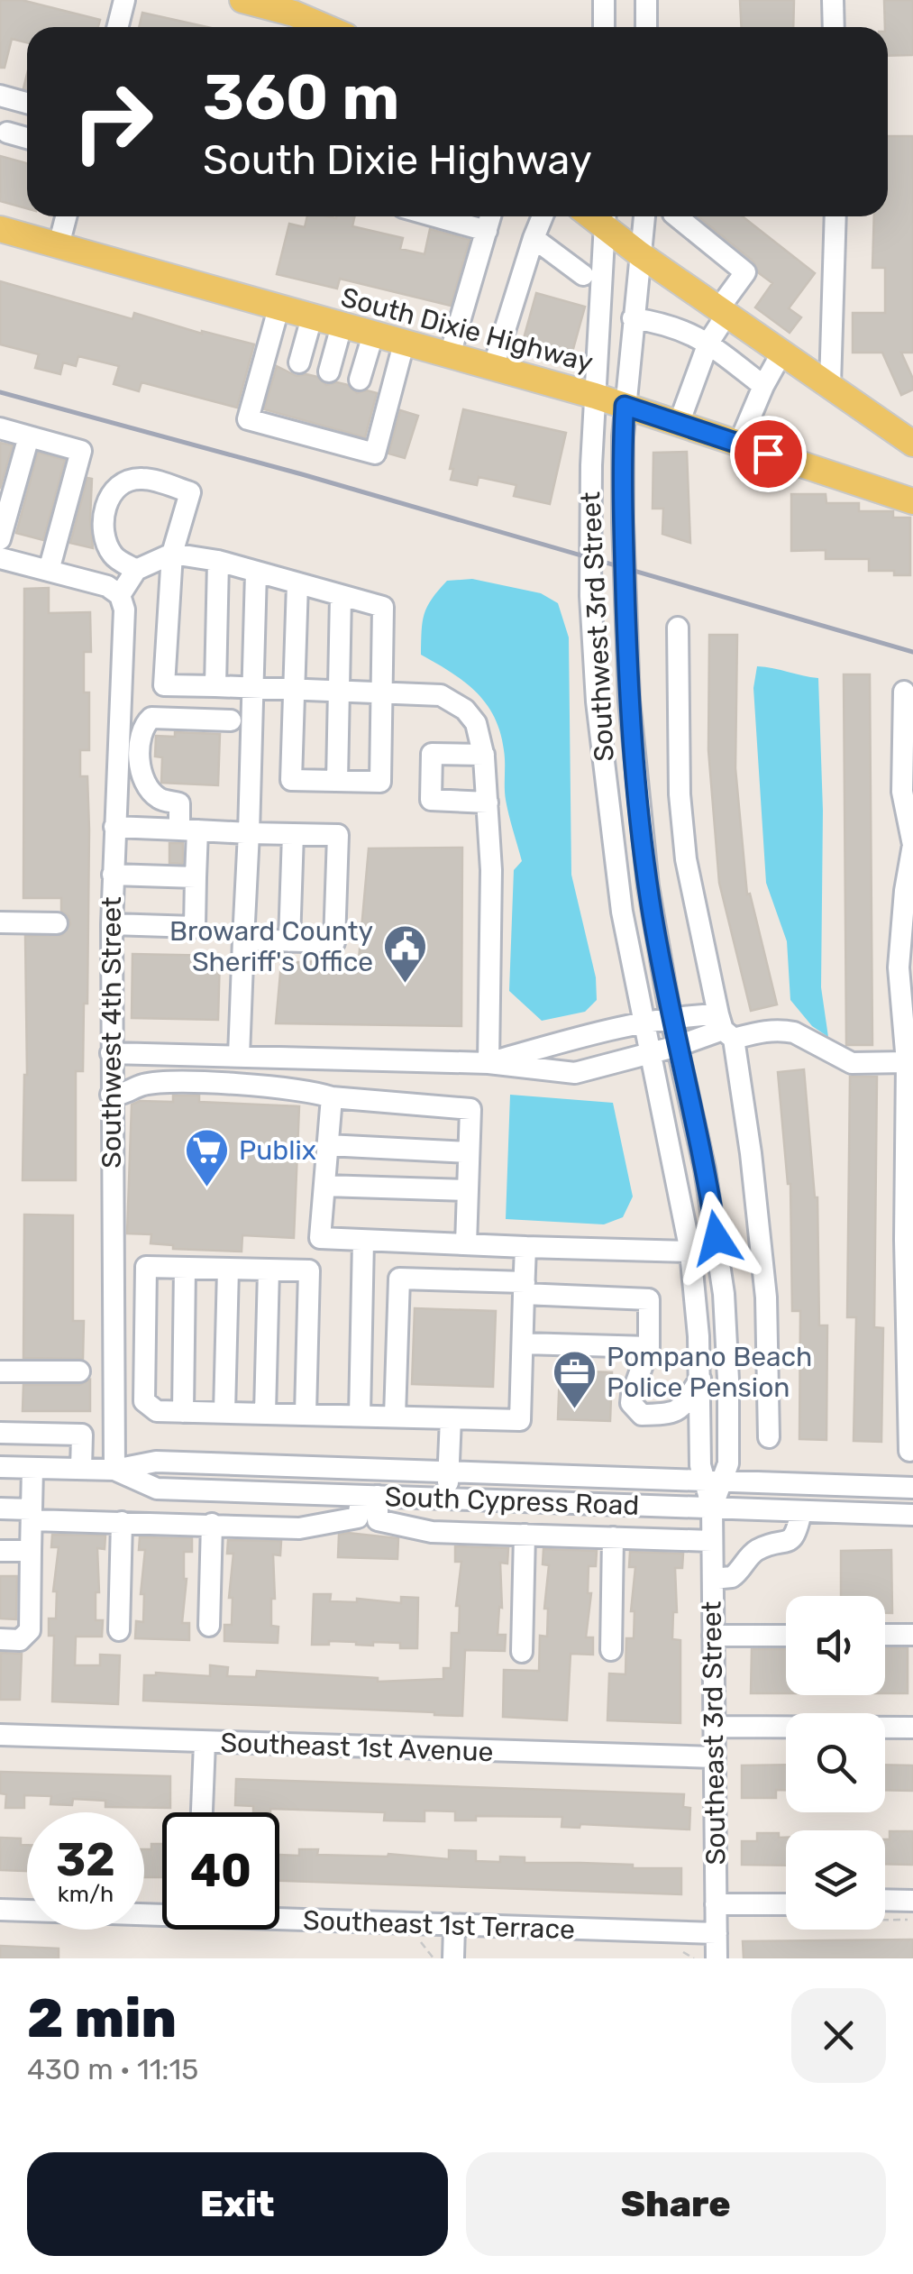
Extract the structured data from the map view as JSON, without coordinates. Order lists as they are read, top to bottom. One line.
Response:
{"streets":{"main road":["South Dixie Highway"],"street":["Southwest 3rd Street","Southwest 4th Street","South Cypress Road","Southeast 3rd Street","Southeast 1st Avenue","Southeast 1st Terrace"]},"crossings":[["South Dixie Highway","Southwest 3rd Street"],["Southwest 3rd Street","South Cypress Road"],["Southwest 3rd Street","Southeast 3rd Street"],["Southwest 4th Street","South Cypress Road"],["South Cypress Road","Southeast 3rd Street"],["Southeast 3rd Street","Southeast 1st Avenue"],["Southeast 3rd Street","Southeast 1st Terrace"]],"places":{"public building":["Broward County Sheriff's Office"],"supermarket":["Publix"],"office":["Pompano Beach Police Pension"]},"page":{"turn":["360 m","South Dixie Highway"],"speed":"32 km/h","limit":"40","heading":["2 min","430 m · 11:15"],"buttons":["Exit","Share"]}}
